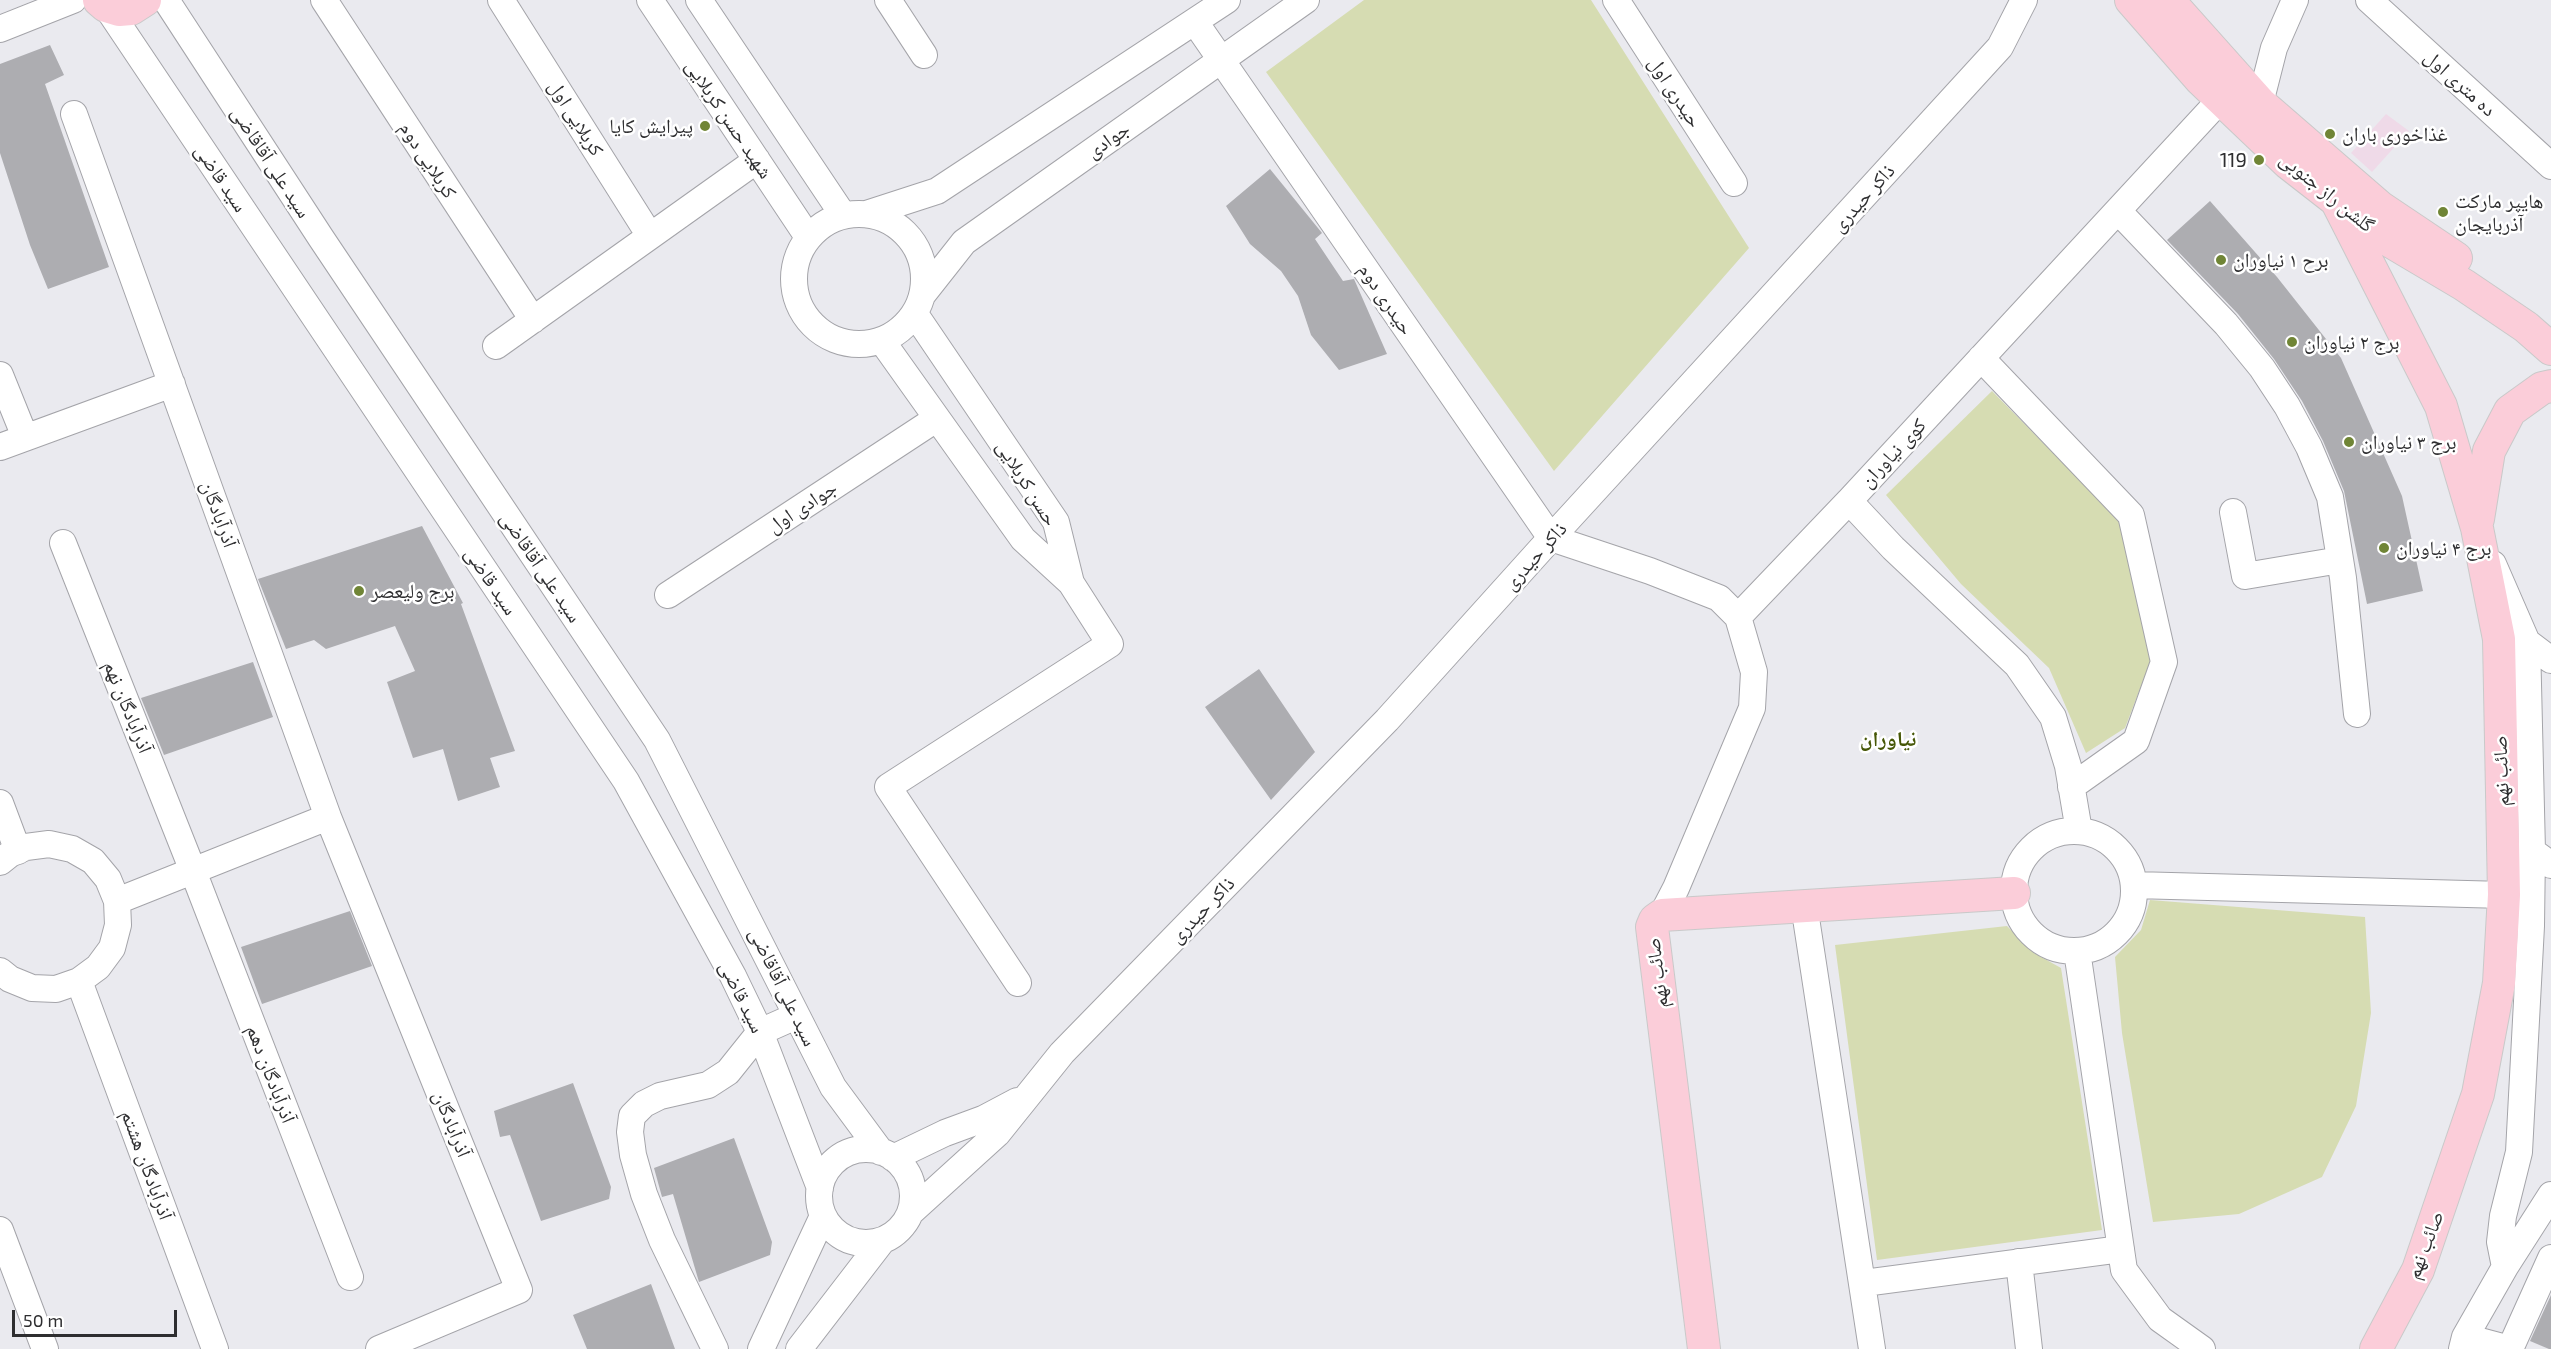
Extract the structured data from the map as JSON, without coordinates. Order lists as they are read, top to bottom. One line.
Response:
{"streets":{"main road":["گلشن راز جنوبی","صائب نهم"],"street":["ده متری اول","حیدری اول","کربلایی اول","شهید حسن کربلایی","جوادی","کربلایی دوم","سید علی آقاقاضی","سید قاضی","ذاکر حیدری","حیدری دوم","کوی نیاوران","حسن کربلایی","جوادی اول","آذرآبادگان","آذرآبادگان نهم","آذرآبادگان دهم","آذرآبادگان هشتم"]},"crossings":[["شهید حسن کربلایی","جوادی"],["شهید حسن کربلایی","حسن کربلایی"],["جوادی","حیدری دوم"],["جوادی","حسن کربلایی"],["سید علی آقاقاضی","سید قاضی"],["سید علی آقاقاضی","ذاکر حیدری"],["سید قاضی","ذاکر حیدری"],["گلشن راز جنوبی","کوی نیاوران"],["گلشن راز جنوبی","صائب نهم"],["ذاکر حیدری","حیدری دوم"],["کوی نیاوران","صائب نهم"],["حسن کربلایی","جوادی اول"],["آذرآبادگان نهم","آذرآبادگان دهم"]],"districts":["نیاوران"],"places":["پیرایش کایا","غذاخوری باران","119","هایپر مارکت آذربایجان","برح ۱ نیاوران","برج ۲ نیاوران","برج ۳ نیاوران","برج ۴ نیاوران","برج ولیعصر"],"scale_bar":"50 m"}
